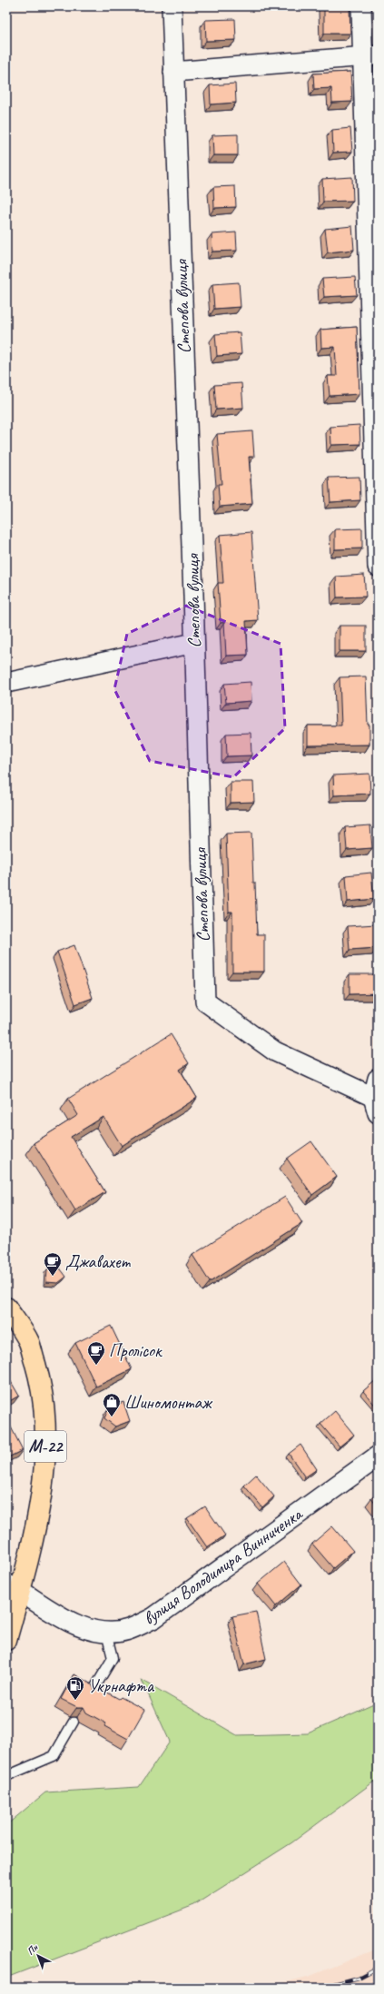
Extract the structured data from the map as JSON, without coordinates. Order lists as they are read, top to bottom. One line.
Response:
{"streets":{"highway":["М-22"],"street":["Степова вулиця","вулиця Володимира Винниченка"]},"crossings":[["М-22","вулиця Володимира Винниченка"]],"places":{"cafe":["Джавахет","Пролісок"],"shop":["Шиномонтаж"],"fuel station":["Укрнафта"]},"north":"top left"}
